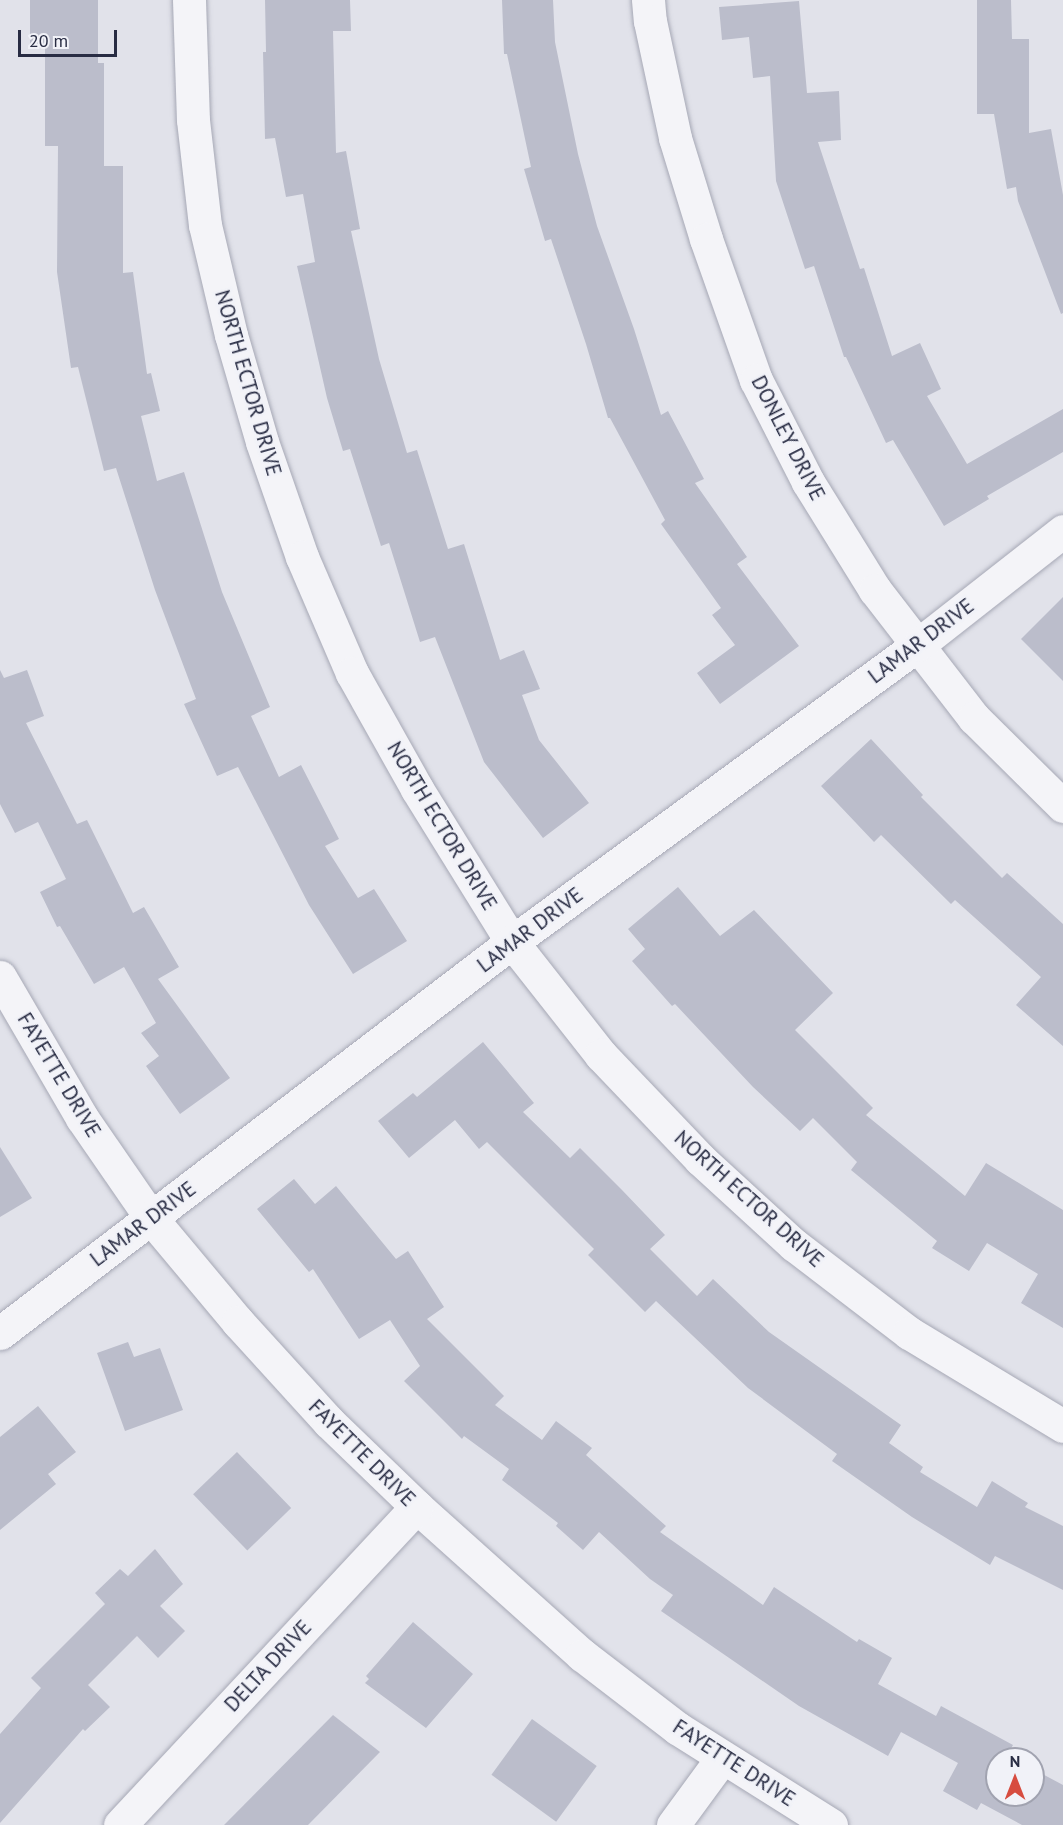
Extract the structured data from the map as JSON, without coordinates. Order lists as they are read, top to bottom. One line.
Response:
{"streets":{"street":["NORTH ECTOR DRIVE","DONLEY DRIVE","LAMAR DRIVE","FAYETTE DRIVE","DELTA DRIVE"]},"crossings":[["NORTH ECTOR DRIVE","LAMAR DRIVE"],["DONLEY DRIVE","LAMAR DRIVE"],["LAMAR DRIVE","FAYETTE DRIVE"],["FAYETTE DRIVE","DELTA DRIVE"]],"scale_bar":"20 m","north":"top"}
